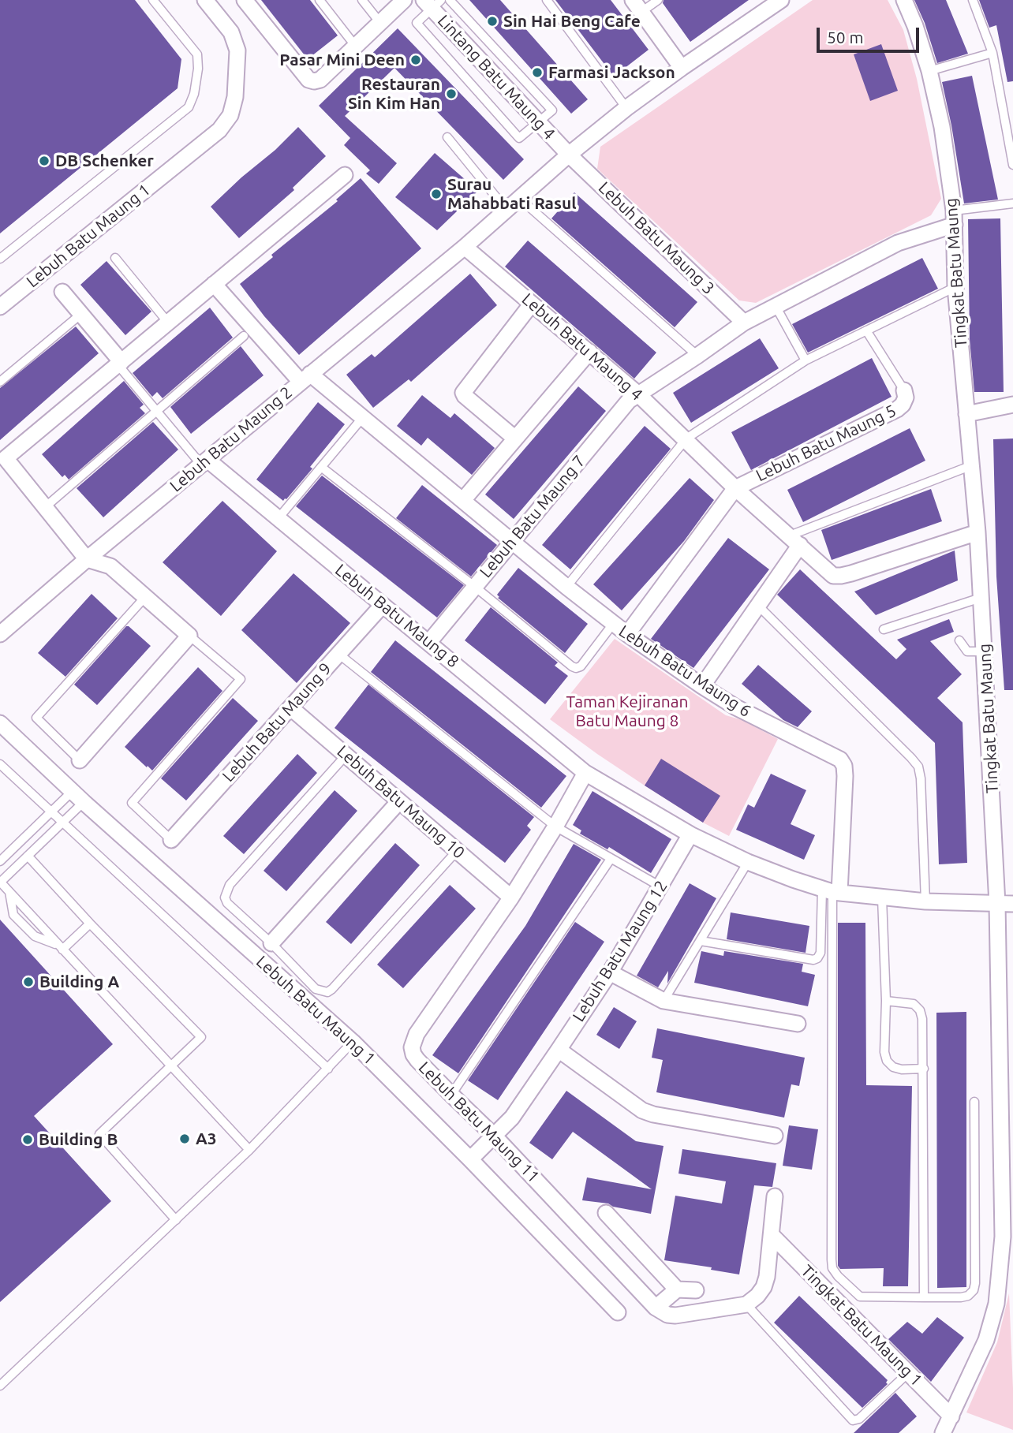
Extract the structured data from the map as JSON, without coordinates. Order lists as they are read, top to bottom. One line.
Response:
{"streets":{"street":["Lintang Batu Maung 4","Lebuh Batu Maung 1","Lebuh Batu Maung 3","Tingkat Batu Maung","Lebuh Batu Maung 4","Lebuh Batu Maung 2","Lebuh Batu Maung 5","Lebuh Batu Maung 7","Lebuh Batu Maung 8","Lebuh Batu Maung 6","Lebuh Batu Maung 9","Lebuh Batu Maung 10","Lebuh Batu Maung 12","Lebuh Batu Maung 11","Tingkat Batu Maung 1"]},"crossings":[["Lintang Batu Maung 4","Lebuh Batu Maung 3"],["Lebuh Batu Maung 1","Lebuh Batu Maung 12"],["Tingkat Batu Maung","Lebuh Batu Maung 4"],["Tingkat Batu Maung","Tingkat Batu Maung 1"],["Lebuh Batu Maung 4","Lebuh Batu Maung 2"],["Lebuh Batu Maung 4","Lebuh Batu Maung 5"],["Lebuh Batu Maung 4","Lebuh Batu Maung 7"],["Lebuh Batu Maung 2","Lebuh Batu Maung 8"],["Lebuh Batu Maung 2","Lebuh Batu Maung 6"],["Lebuh Batu Maung 7","Lebuh Batu Maung 8"],["Lebuh Batu Maung 7","Lebuh Batu Maung 6"],["Lebuh Batu Maung 8","Lebuh Batu Maung 9"],["Lebuh Batu Maung 8","Lebuh Batu Maung 11"],["Lebuh Batu Maung 9","Lebuh Batu Maung 10"],["Lebuh Batu Maung 10","Lebuh Batu Maung 11"],["Lebuh Batu Maung 12","Lebuh Batu Maung 11"]],"parks":["Taman Kejiranan Batu Maung 8"],"places":["Sin Hai Beng Cafe","Pasar Mini Deen","Farmasi Jackson","Restauran Sin Kim Han","DB Schenker","Surau Mahabbati Rasul","Building A","A3","Building B"],"scale_bar":"50 m"}
